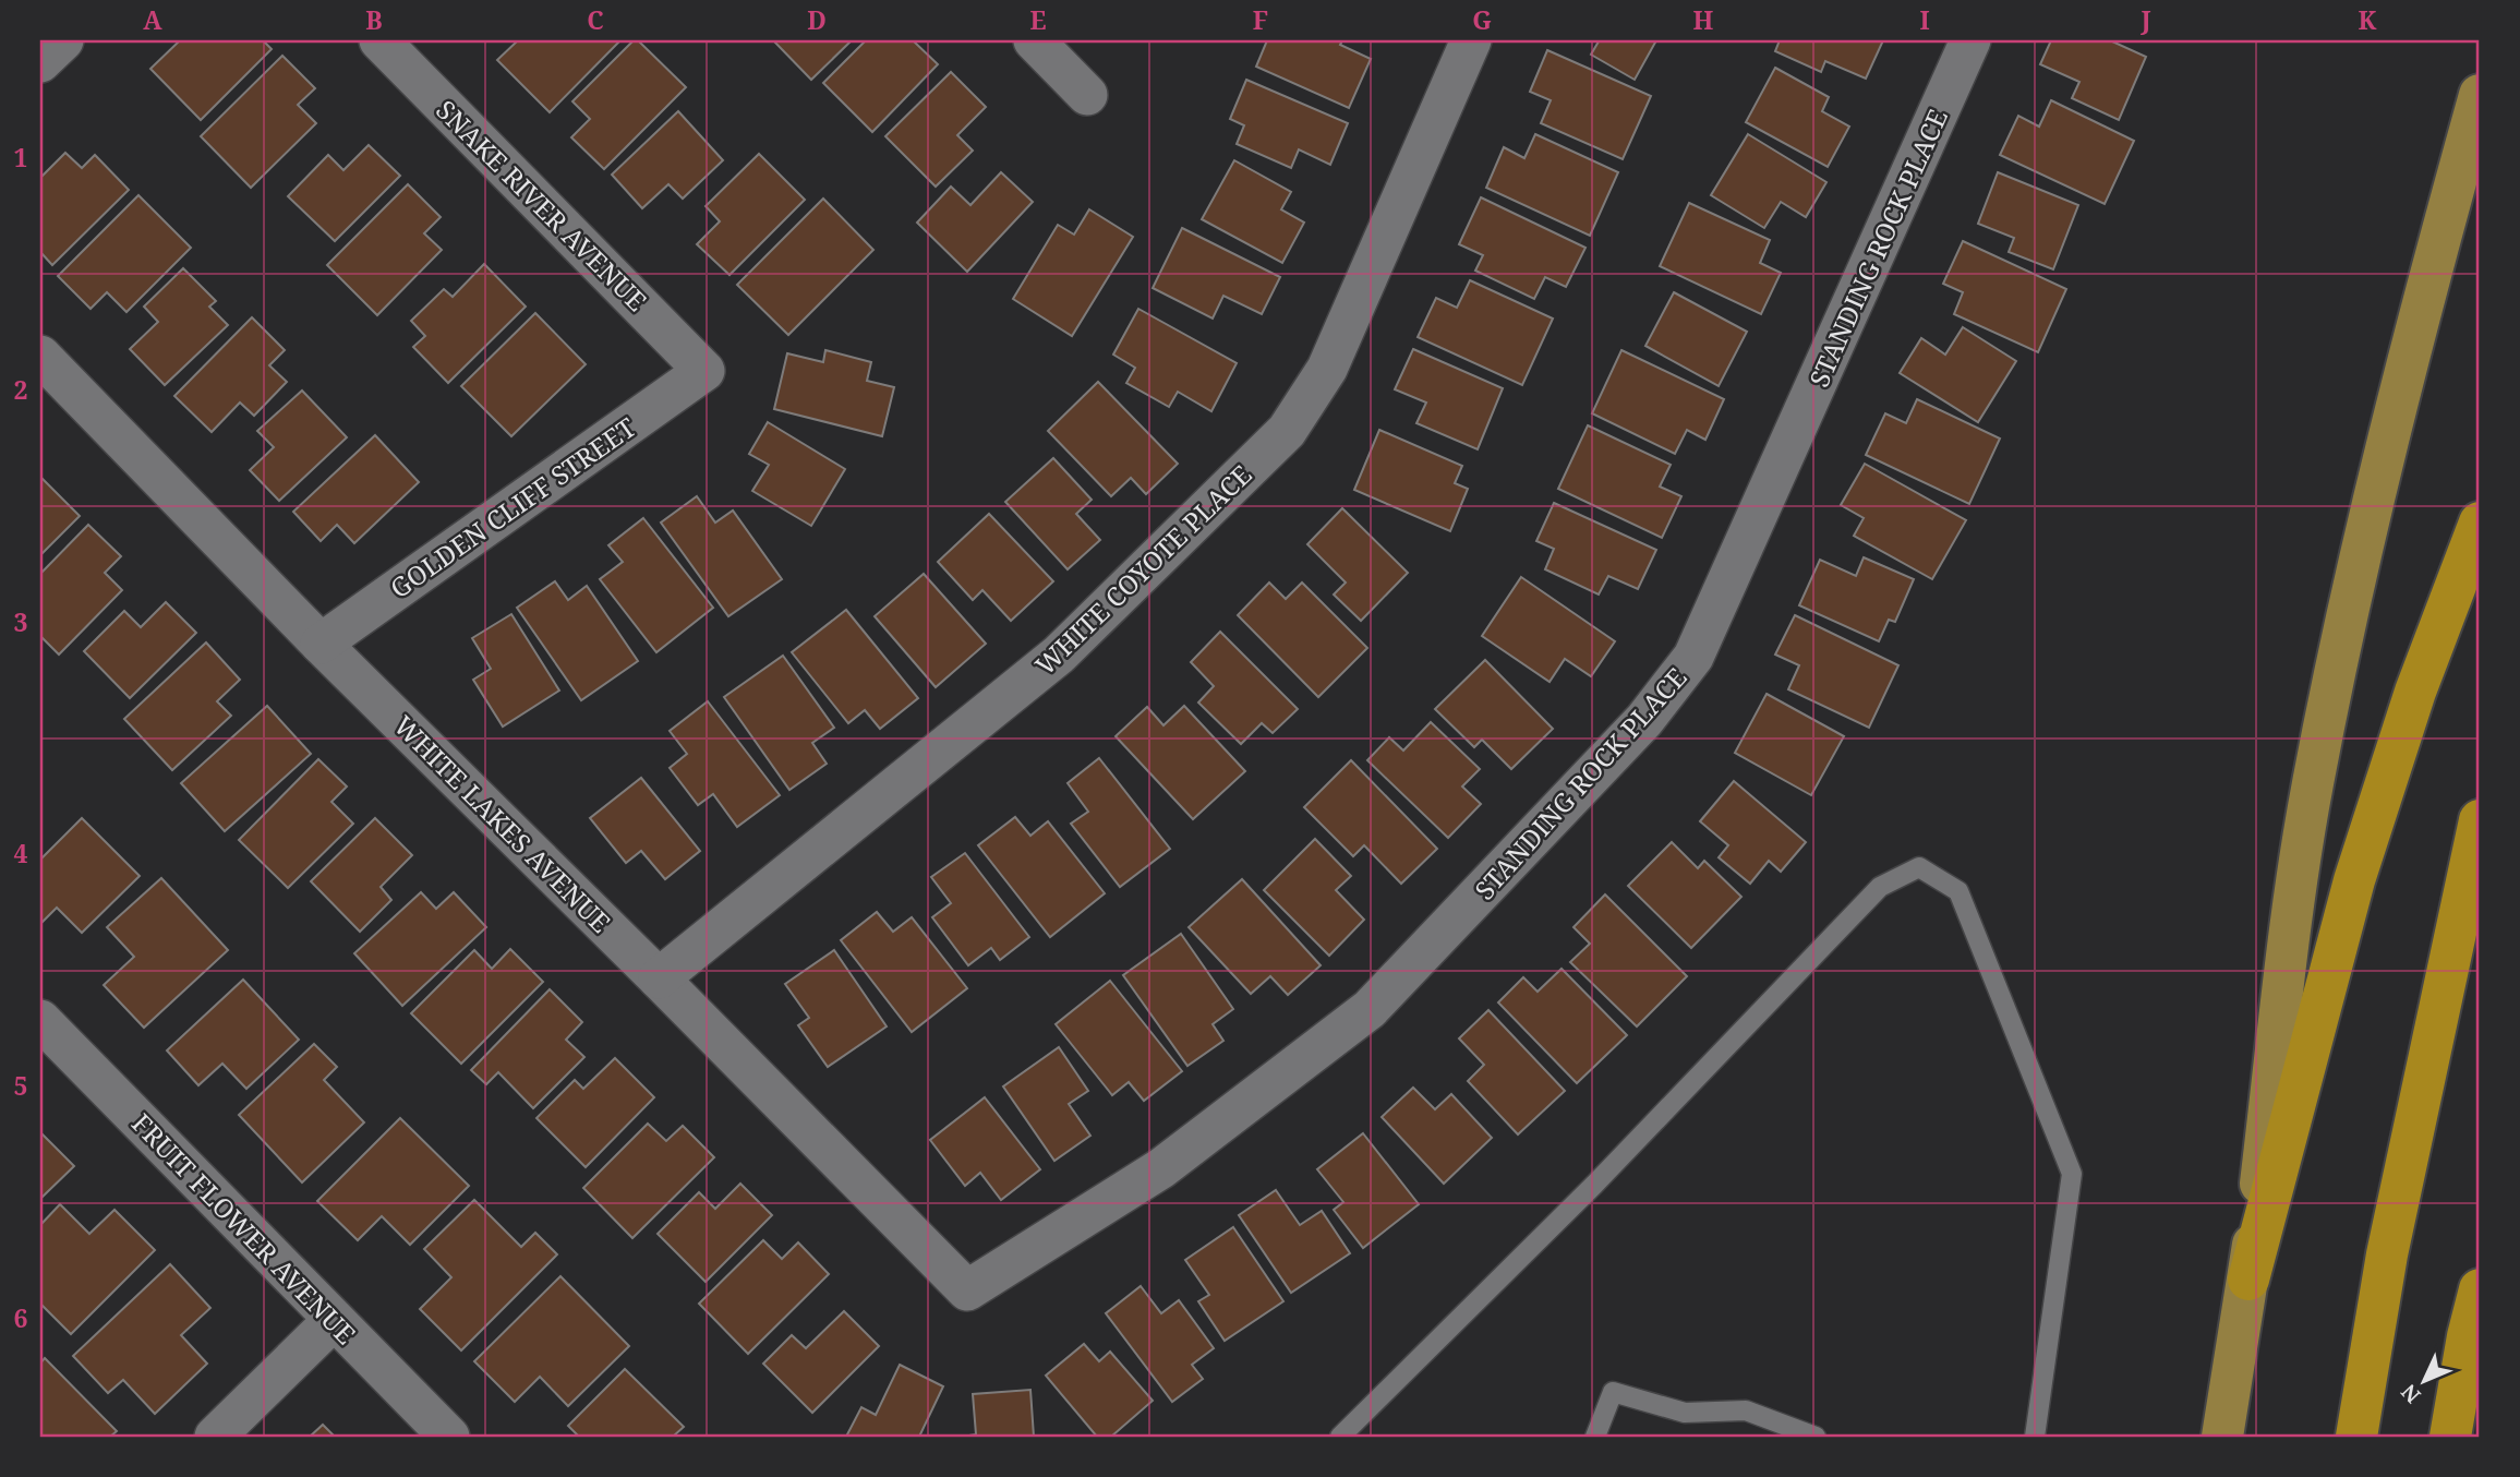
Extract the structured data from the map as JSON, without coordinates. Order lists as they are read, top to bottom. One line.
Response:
{"streets":{"street":["SNAKE RIVER AVENUE","STANDING ROCK PLACE","GOLDEN CLIFF STREET","WHITE COYOTE PLACE","WHITE LAKES AVENUE","FRUIT FLOWER AVENUE"]},"crossings":[["SNAKE RIVER AVENUE","GOLDEN CLIFF STREET"],["STANDING ROCK PLACE","WHITE LAKES AVENUE"],["GOLDEN CLIFF STREET","WHITE LAKES AVENUE"],["WHITE COYOTE PLACE","WHITE LAKES AVENUE"]],"north":"bottom left","grid":{"columns":["A","B","C","D","E","F","G","H","I","J","K"],"rows":["1","2","3","4","5","6"]}}
